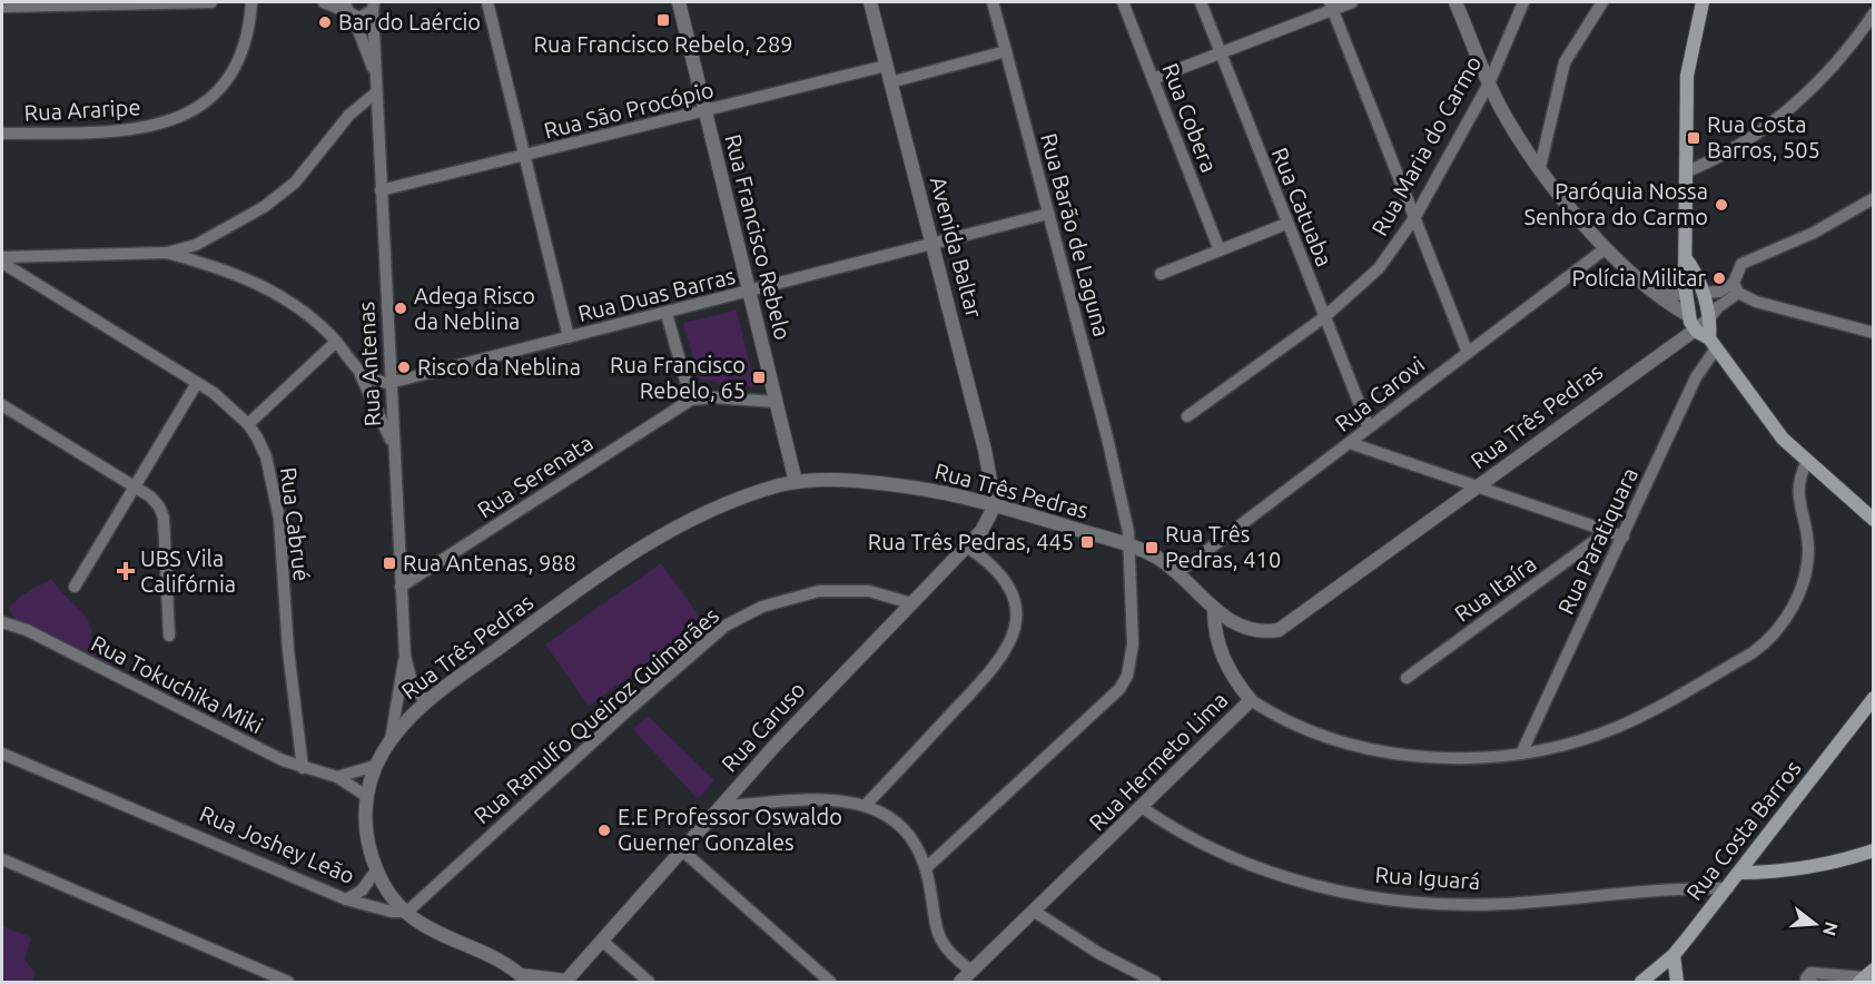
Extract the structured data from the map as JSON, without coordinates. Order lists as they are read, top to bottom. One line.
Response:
{"streets":{"main road":["Rua Costa Barros"],"street":["Rua Araripe","Rua São Procópio","Rua Cobera","Rua Maria do Carmo","Rua Catuaba","Rua Barão de Laguna","Rua Francisco Rebelo","Avenida Baltar","Rua Duas Barras","Rua Antenas","Rua Carovi","Rua Três Pedras","Rua Serenata","Rua Cabrué","Rua Paratiquara","Rua Itaíra","Rua Tokuchika Miki","Rua Ranulfo Queiroz Guimarães","Rua Caruso","Rua Hermeto Lima","Rua Joshey Leão","Rua Iguará"]},"crossings":[["Rua São Procópio","Rua Francisco Rebelo"],["Rua São Procópio","Avenida Baltar"],["Rua São Procópio","Rua Antenas"],["Rua Maria do Carmo","Rua Catuaba"],["Rua Catuaba","Rua Carovi"],["Rua Barão de Laguna","Rua Duas Barras"],["Rua Barão de Laguna","Rua Três Pedras"],["Rua Francisco Rebelo","Rua Duas Barras"],["Rua Francisco Rebelo","Rua Três Pedras"],["Avenida Baltar","Rua Duas Barras"],["Avenida Baltar","Rua Três Pedras"],["Avenida Baltar","Rua Caruso"],["Rua Duas Barras","Rua Antenas"],["Rua Antenas","Rua Três Pedras"],["Rua Antenas","Rua Serenata"],["Rua Carovi","Rua Três Pedras"],["Rua Três Pedras","Rua Tokuchika Miki"],["Rua Três Pedras","Rua Ranulfo Queiroz Guimarães"],["Rua Três Pedras","Rua Caruso"],["Rua Três Pedras","Rua Joshey Leão"],["Rua Cabrué","Rua Tokuchika Miki"],["Rua Paratiquara","Rua Hermeto Lima"],["Rua Ranulfo Queiroz Guimarães","Rua Caruso"],["Rua Ranulfo Queiroz Guimarães","Rua Joshey Leão"],["Rua Hermeto Lima","Rua Iguará"],["Rua Costa Barros","Rua Iguará"]],"places":{"transit":["Rua Francisco Rebelo, 289","Rua Costa Barros, 505","Rua Francisco Rebelo, 65","Rua Três Pedras, 445","Rua Três Pedras, 410","Rua Antenas, 988"],"other":["Bar do Laércio","Paróquia Nossa Senhora do Carmo","Polícia Militar","Adega Risco da Neblina","Risco da Neblina","E.E Professor Oswaldo Guerner Gonzales"],"health":["UBS Vila Califórnia"]},"north":"right"}
